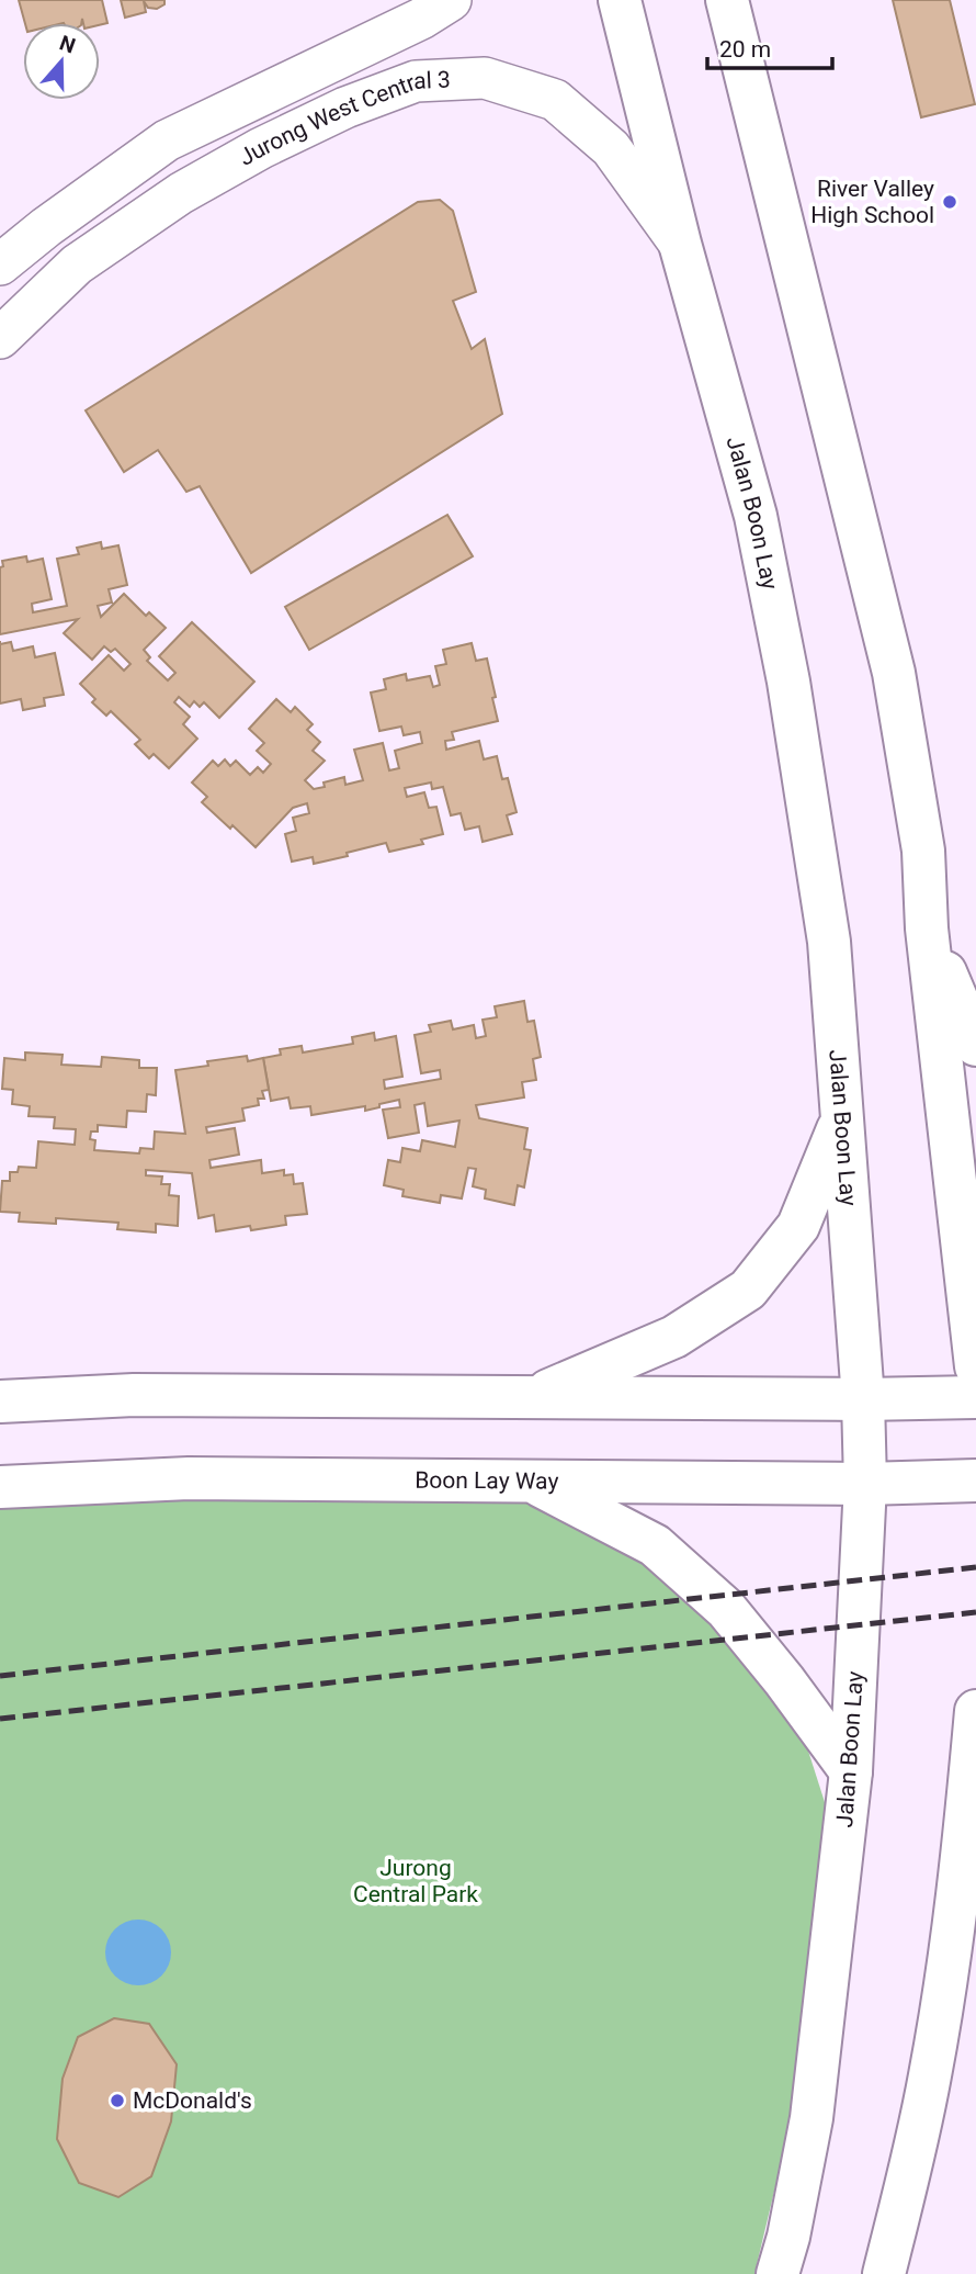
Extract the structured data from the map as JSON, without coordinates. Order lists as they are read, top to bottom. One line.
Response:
{"streets":{"main road":["Jalan Boon Lay","Boon Lay Way"],"street":["Jurong West Central 3"]},"crossings":[["Jurong West Central 3","Jalan Boon Lay"],["Jalan Boon Lay","Boon Lay Way"]],"parks":["Jurong Central Park"],"places":["River Valley High School","McDonald's"],"scale_bar":"20 m","north":"top"}
